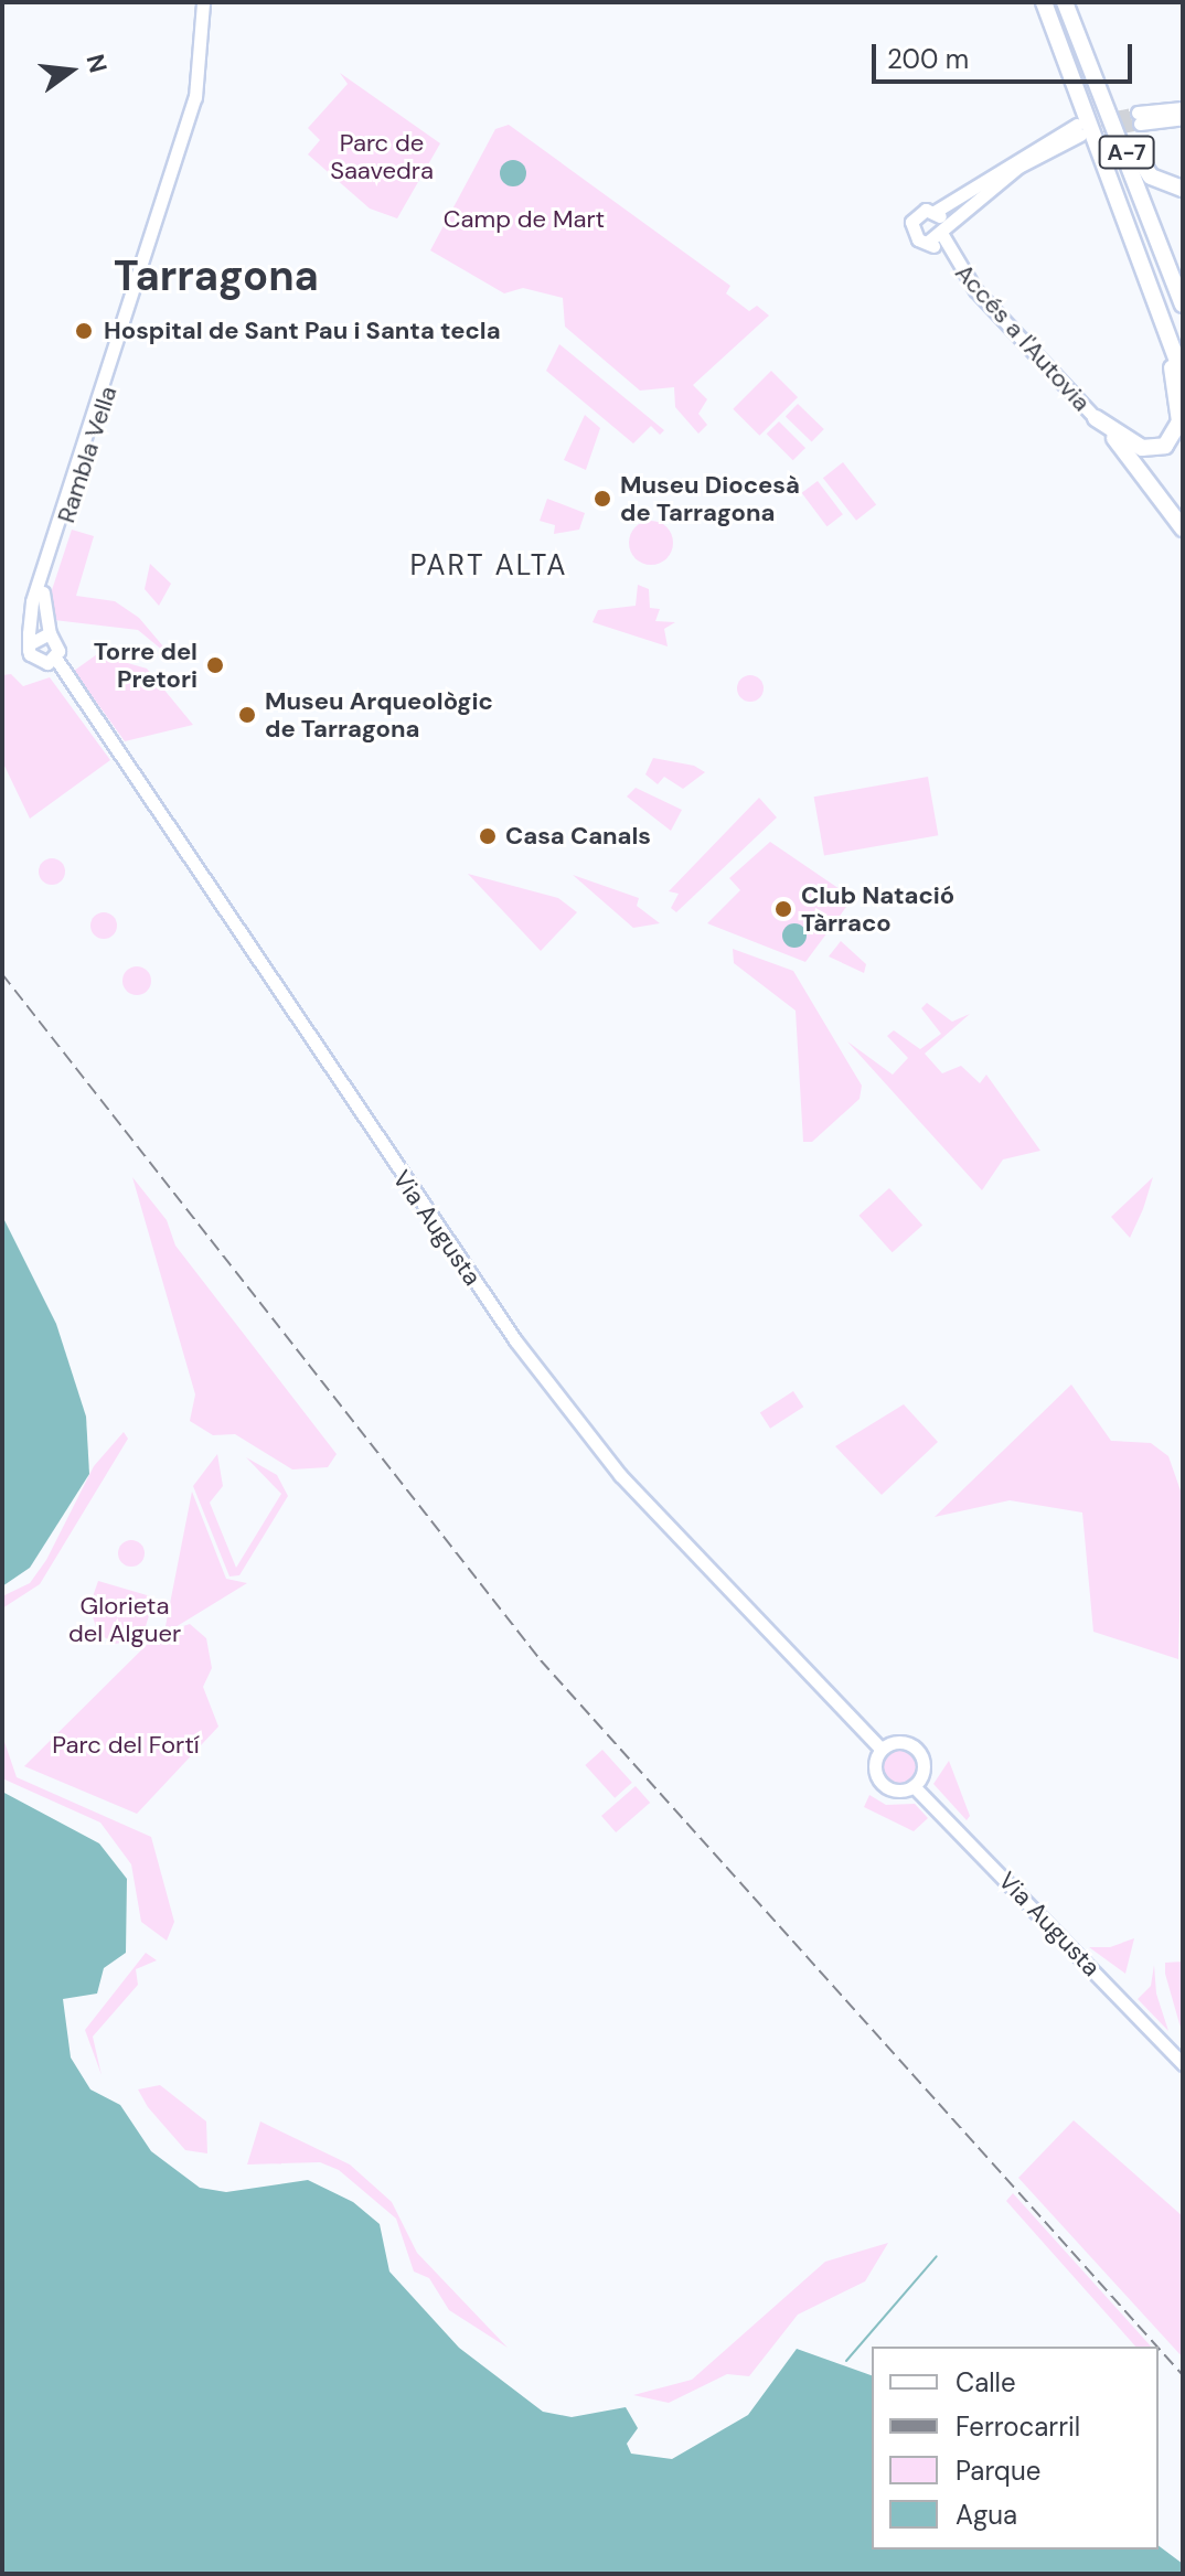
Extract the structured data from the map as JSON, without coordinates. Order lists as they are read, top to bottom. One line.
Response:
{"streets":{"highway":["A-7"],"main road":["Accés a l'Autovia","Rambla Vella","Via Augusta"]},"crossings":[["Rambla Vella","Via Augusta"]],"districts":["Tarragona","PART ALTA"],"parks":["Parc de Saavedra","Camp de Mart","Glorieta del Alguer","Parc del Fortí"],"places":["Hospital de Sant Pau i Santa tecla","Museu Diocesà de Tarragona","Torre del Pretori","Museu Arqueològic de Tarragona","Casa Canals","Club Natació Tàrraco"],"legend":["Calle","Ferrocarril","Parque","Agua"],"scale_bar":"200 m","north":"right"}
